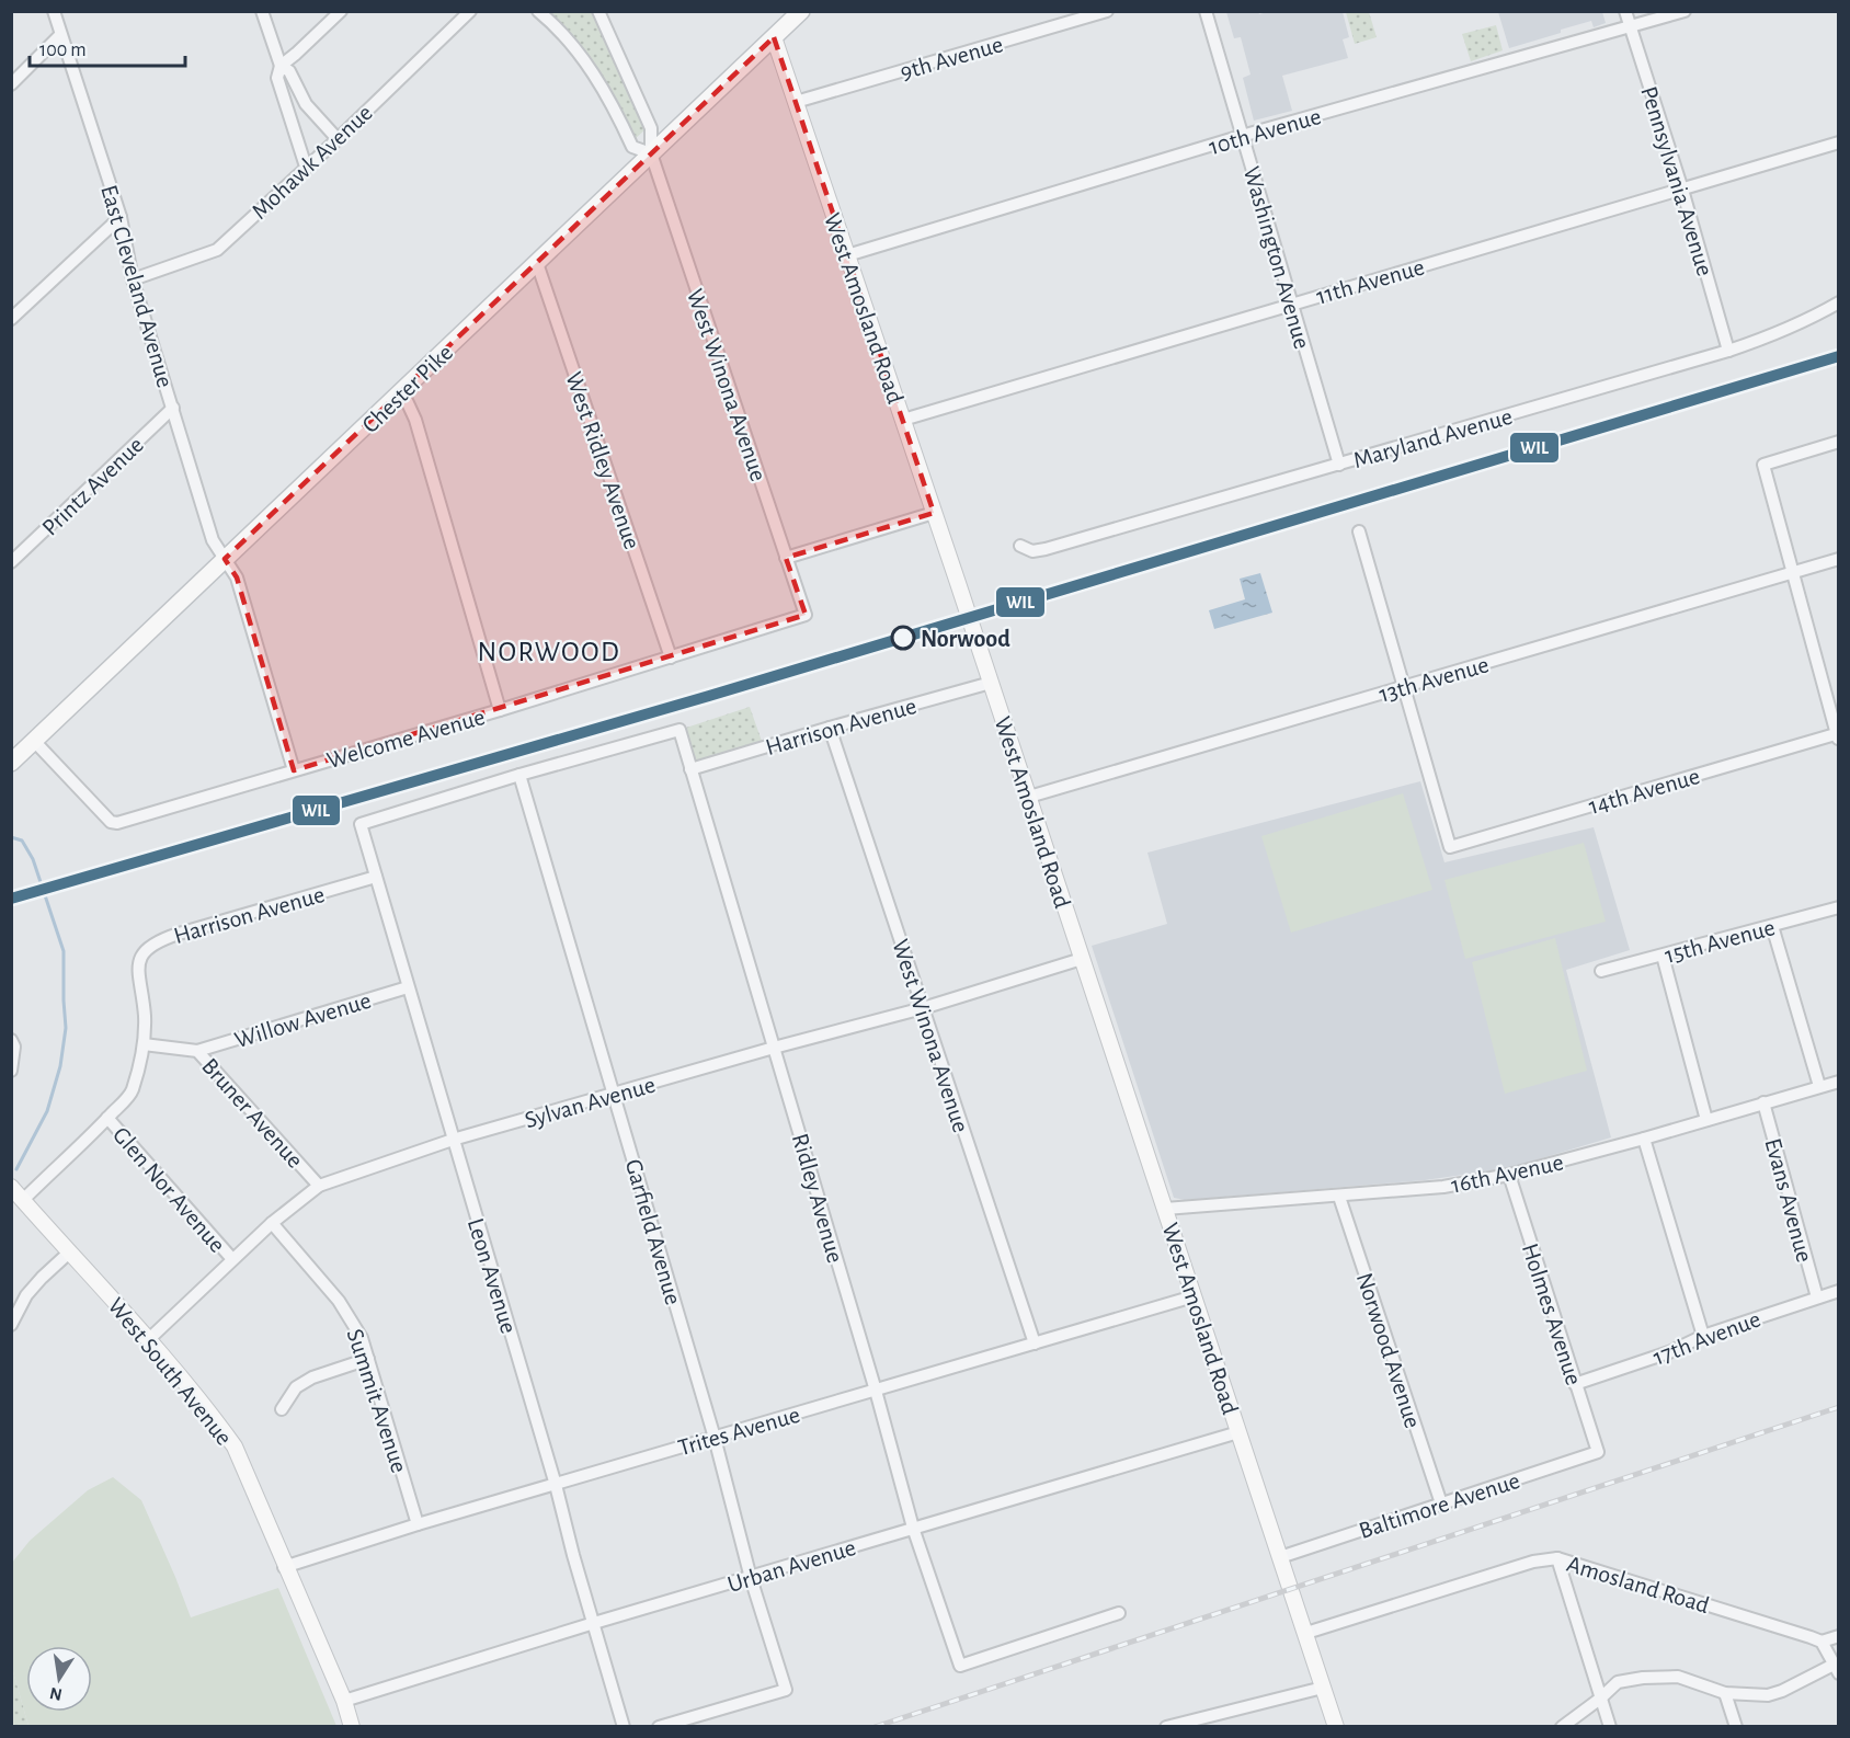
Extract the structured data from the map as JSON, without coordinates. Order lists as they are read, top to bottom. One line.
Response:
{"streets":{"main road":["Chester Pike"],"street":["9th Avenue","10th Avenue","Mohawk Avenue","Pennsylvania Avenue","Washington Avenue","11th Avenue","East Cleveland Avenue","West Amosland Road","West Winona Avenue","Maryland Avenue","West Ridley Avenue","Printz Avenue","13th Avenue","Harrison Avenue","Welcome Avenue","14th Avenue","15th Avenue","Willow Avenue","Sylvan Avenue","Bruner Avenue","16th Avenue","Glen Nor Avenue","Ridley Avenue","Evans Avenue","Garfield Avenue","Leon Avenue","Holmes Avenue","17th Avenue","Norwood Avenue","West South Avenue","Summit Avenue","Trites Avenue","Baltimore Avenue","Urban Avenue","Amosland Road"]},"crossings":[["9th Avenue","West Amosland Road"],["10th Avenue","Pennsylvania Avenue"],["10th Avenue","Washington Avenue"],["10th Avenue","West Amosland Road"],["Mohawk Avenue","East Cleveland Avenue"],["Pennsylvania Avenue","11th Avenue"],["Pennsylvania Avenue","Maryland Avenue"],["Washington Avenue","11th Avenue"],["Washington Avenue","Maryland Avenue"],["11th Avenue","West Amosland Road"],["East Cleveland Avenue","Chester Pike"],["East Cleveland Avenue","Printz Avenue"],["East Cleveland Avenue","Welcome Avenue"],["West Amosland Road","Chester Pike"],["West Amosland Road","13th Avenue"],["West Amosland Road","Harrison Avenue"],["West Amosland Road","Sylvan Avenue"],["West Amosland Road","16th Avenue"],["West Amosland Road","Trites Avenue"],["West Amosland Road","Baltimore Avenue"],["West Amosland Road","Urban Avenue"],["West Amosland Road","Amosland Road"],["West Winona Avenue","Chester Pike"],["West Winona Avenue","Harrison Avenue"],["West Winona Avenue","Welcome Avenue"],["West Winona Avenue","Sylvan Avenue"],["West Winona Avenue","Trites Avenue"],["Chester Pike","West Ridley Avenue"],["Chester Pike","Welcome Avenue"],["West Ridley Avenue","Welcome Avenue"],["13th Avenue","14th Avenue"],["Harrison Avenue","Bruner Avenue"],["Harrison Avenue","Glen Nor Avenue"],["Harrison Avenue","Ridley Avenue"],["Harrison Avenue","Leon Avenue"],["Harrison Avenue","West South Avenue"],["Willow Avenue","Bruner Avenue"],["Willow Avenue","Leon Avenue"],["Sylvan Avenue","Bruner Avenue"],["Sylvan Avenue","Glen Nor Avenue"],["Sylvan Avenue","Ridley Avenue"],["Sylvan Avenue","Garfield Avenue"],["Sylvan Avenue","Leon Avenue"],["Sylvan Avenue","West South Avenue"],["Sylvan Avenue","Summit Avenue"],["16th Avenue","Evans Avenue"],["16th Avenue","Holmes Avenue"],["16th Avenue","Norwood Avenue"],["Ridley Avenue","Garfield Avenue"],["Ridley Avenue","Leon Avenue"],["Ridley Avenue","Trites Avenue"],["Ridley Avenue","Urban Avenue"],["Evans Avenue","17th Avenue"],["Garfield Avenue","Leon Avenue"],["Garfield Avenue","Trites Avenue"],["Garfield Avenue","Urban Avenue"],["Leon Avenue","Trites Avenue"],["Leon Avenue","Urban Avenue"],["Holmes Avenue","17th Avenue"],["Holmes Avenue","Baltimore Avenue"],["Norwood Avenue","Baltimore Avenue"],["West South Avenue","Trites Avenue"],["West South Avenue","Urban Avenue"],["Summit Avenue","Trites Avenue"]],"districts":["NORWOOD"],"places":["Norwood"],"lines":["transit line WIL"],"scale_bar":"100 m","north":"bottom"}
